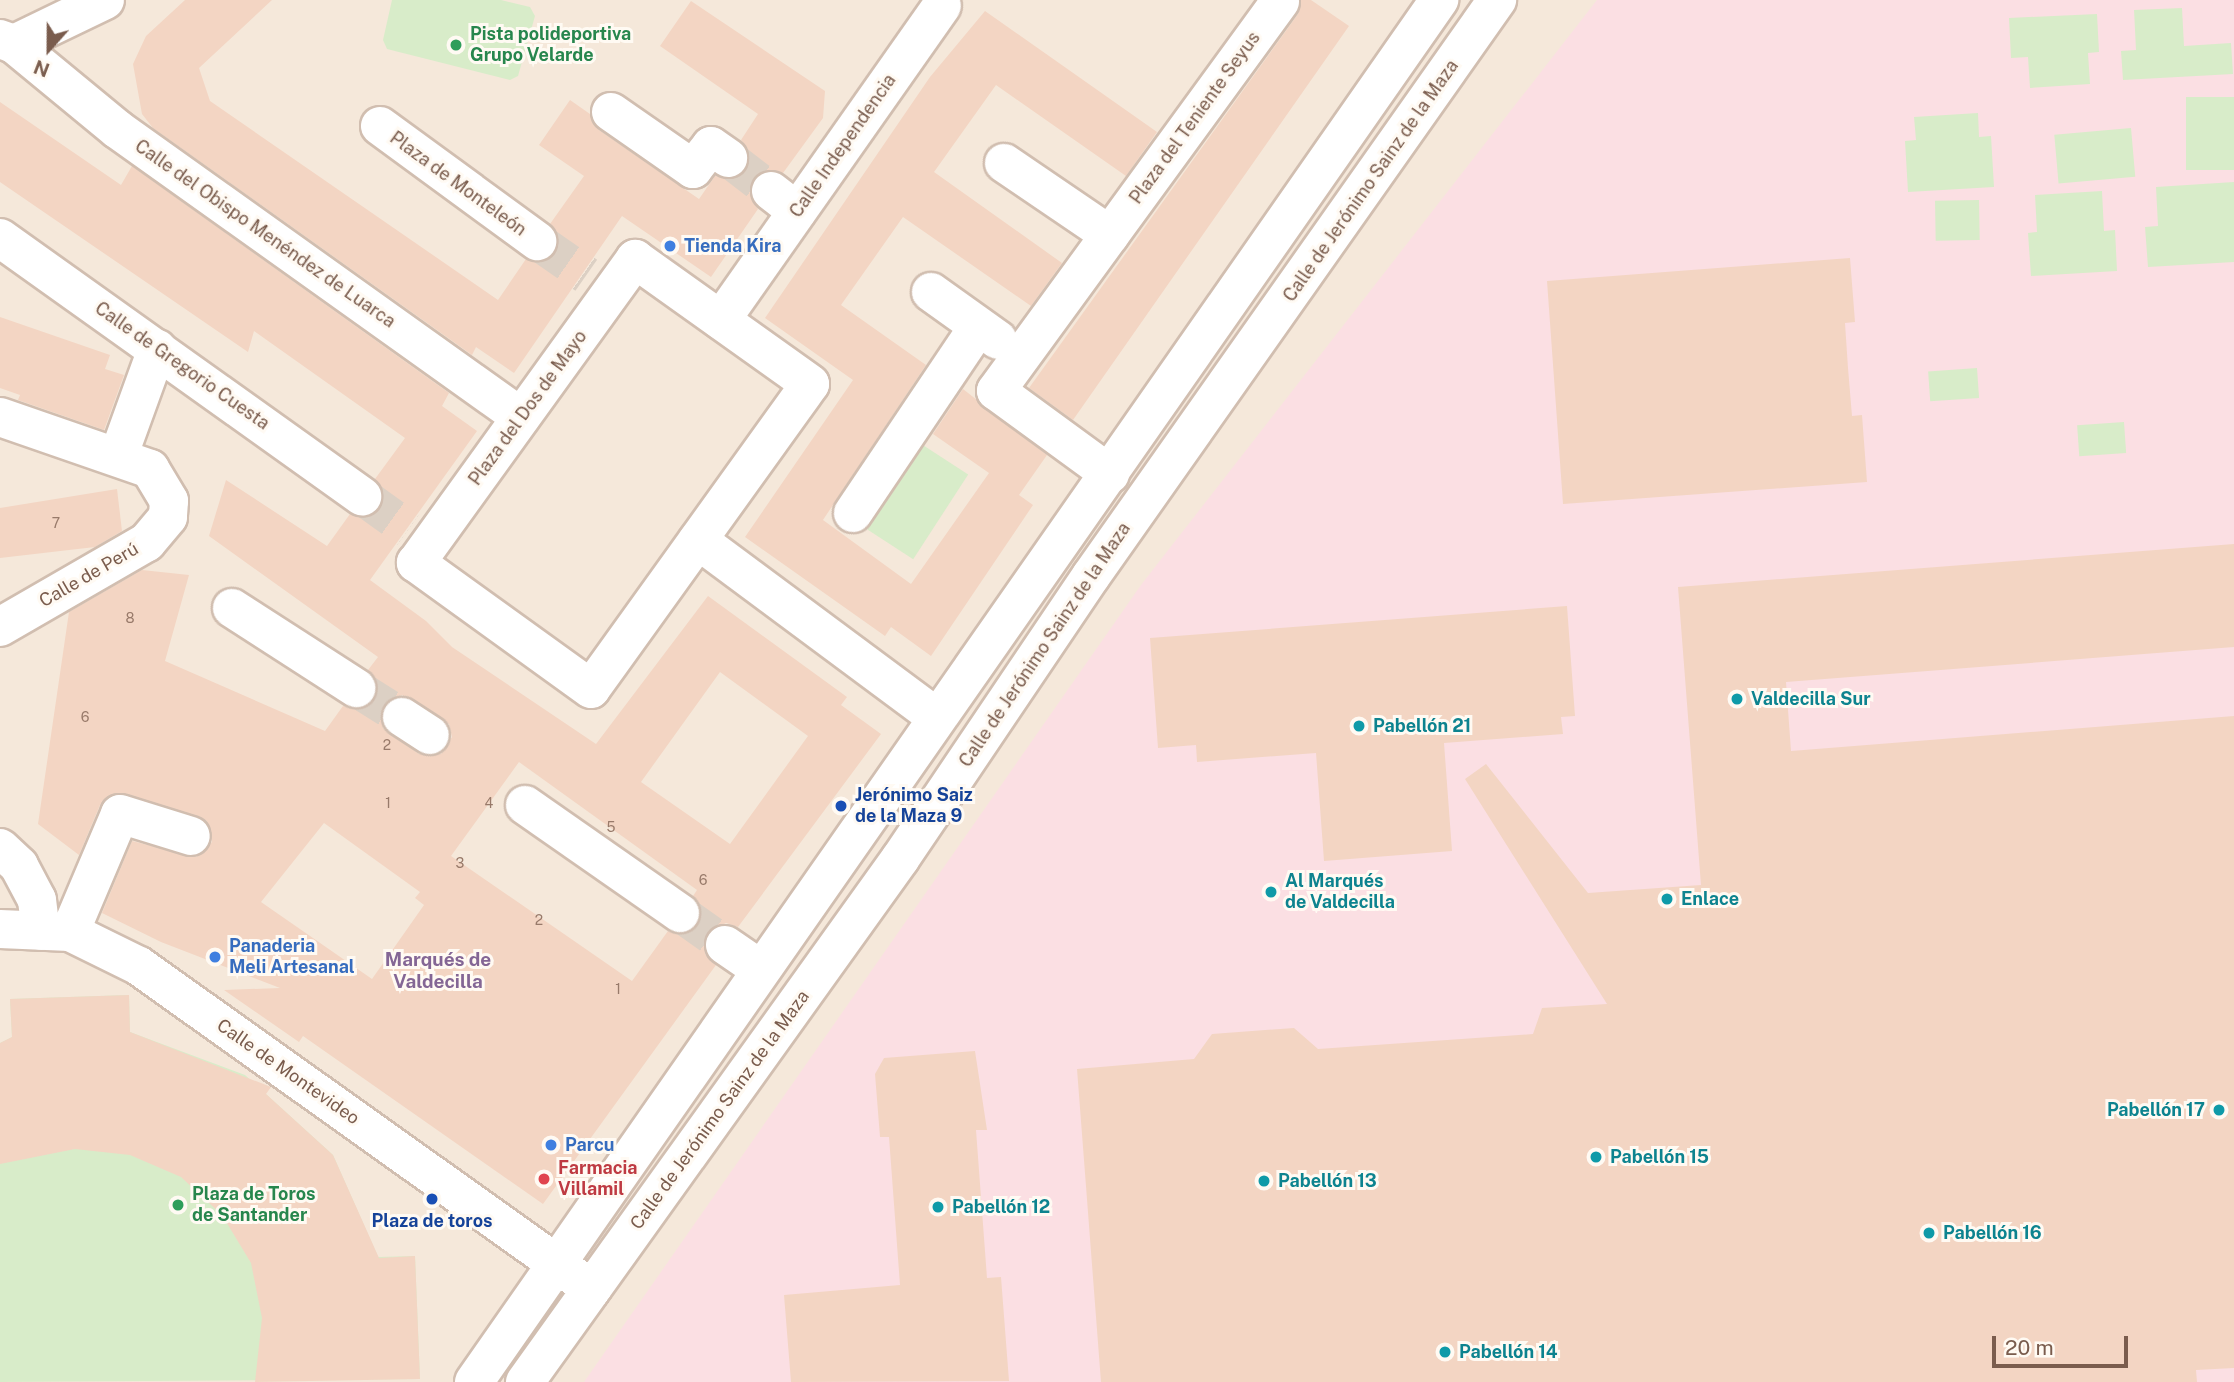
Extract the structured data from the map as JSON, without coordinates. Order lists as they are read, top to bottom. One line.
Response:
{"streets":{"street":["Plaza del Teniente Seyus","Calle Independencia","Calle de Jerónimo Sainz de la Maza","Plaza de Monteleón","Calle del Obispo Menéndez de Luarca","Calle de Gregorio Cuesta","Plaza del Dos de Mayo","Calle de Perú","Calle de Montevideo"]},"crossings":[["Calle Independencia","Plaza del Dos de Mayo"],["Calle del Obispo Menéndez de Luarca","Plaza del Dos de Mayo"]],"districts":["Marqués de Valdecilla"],"places":["Pista polideportiva Grupo Velarde","Tienda Kira","Valdecilla Sur","Pabellón 21","Jerónimo Saiz de la Maza 9","Al Marqués de Valdecilla","Enlace","Panaderia Meli Artesanal","Pabellón 17","Parcu","Pabellón 15","Farmacia Villamil","Pabellón 13","Plaza de toros","Plaza de Toros de Santander","Pabellón 12","Pabellón 16","Pabellón 14"],"house_numbers":["7","8","6","2","1","4","5","3","6","2","1"],"scale_bar":"20 m","north":"bottom"}
